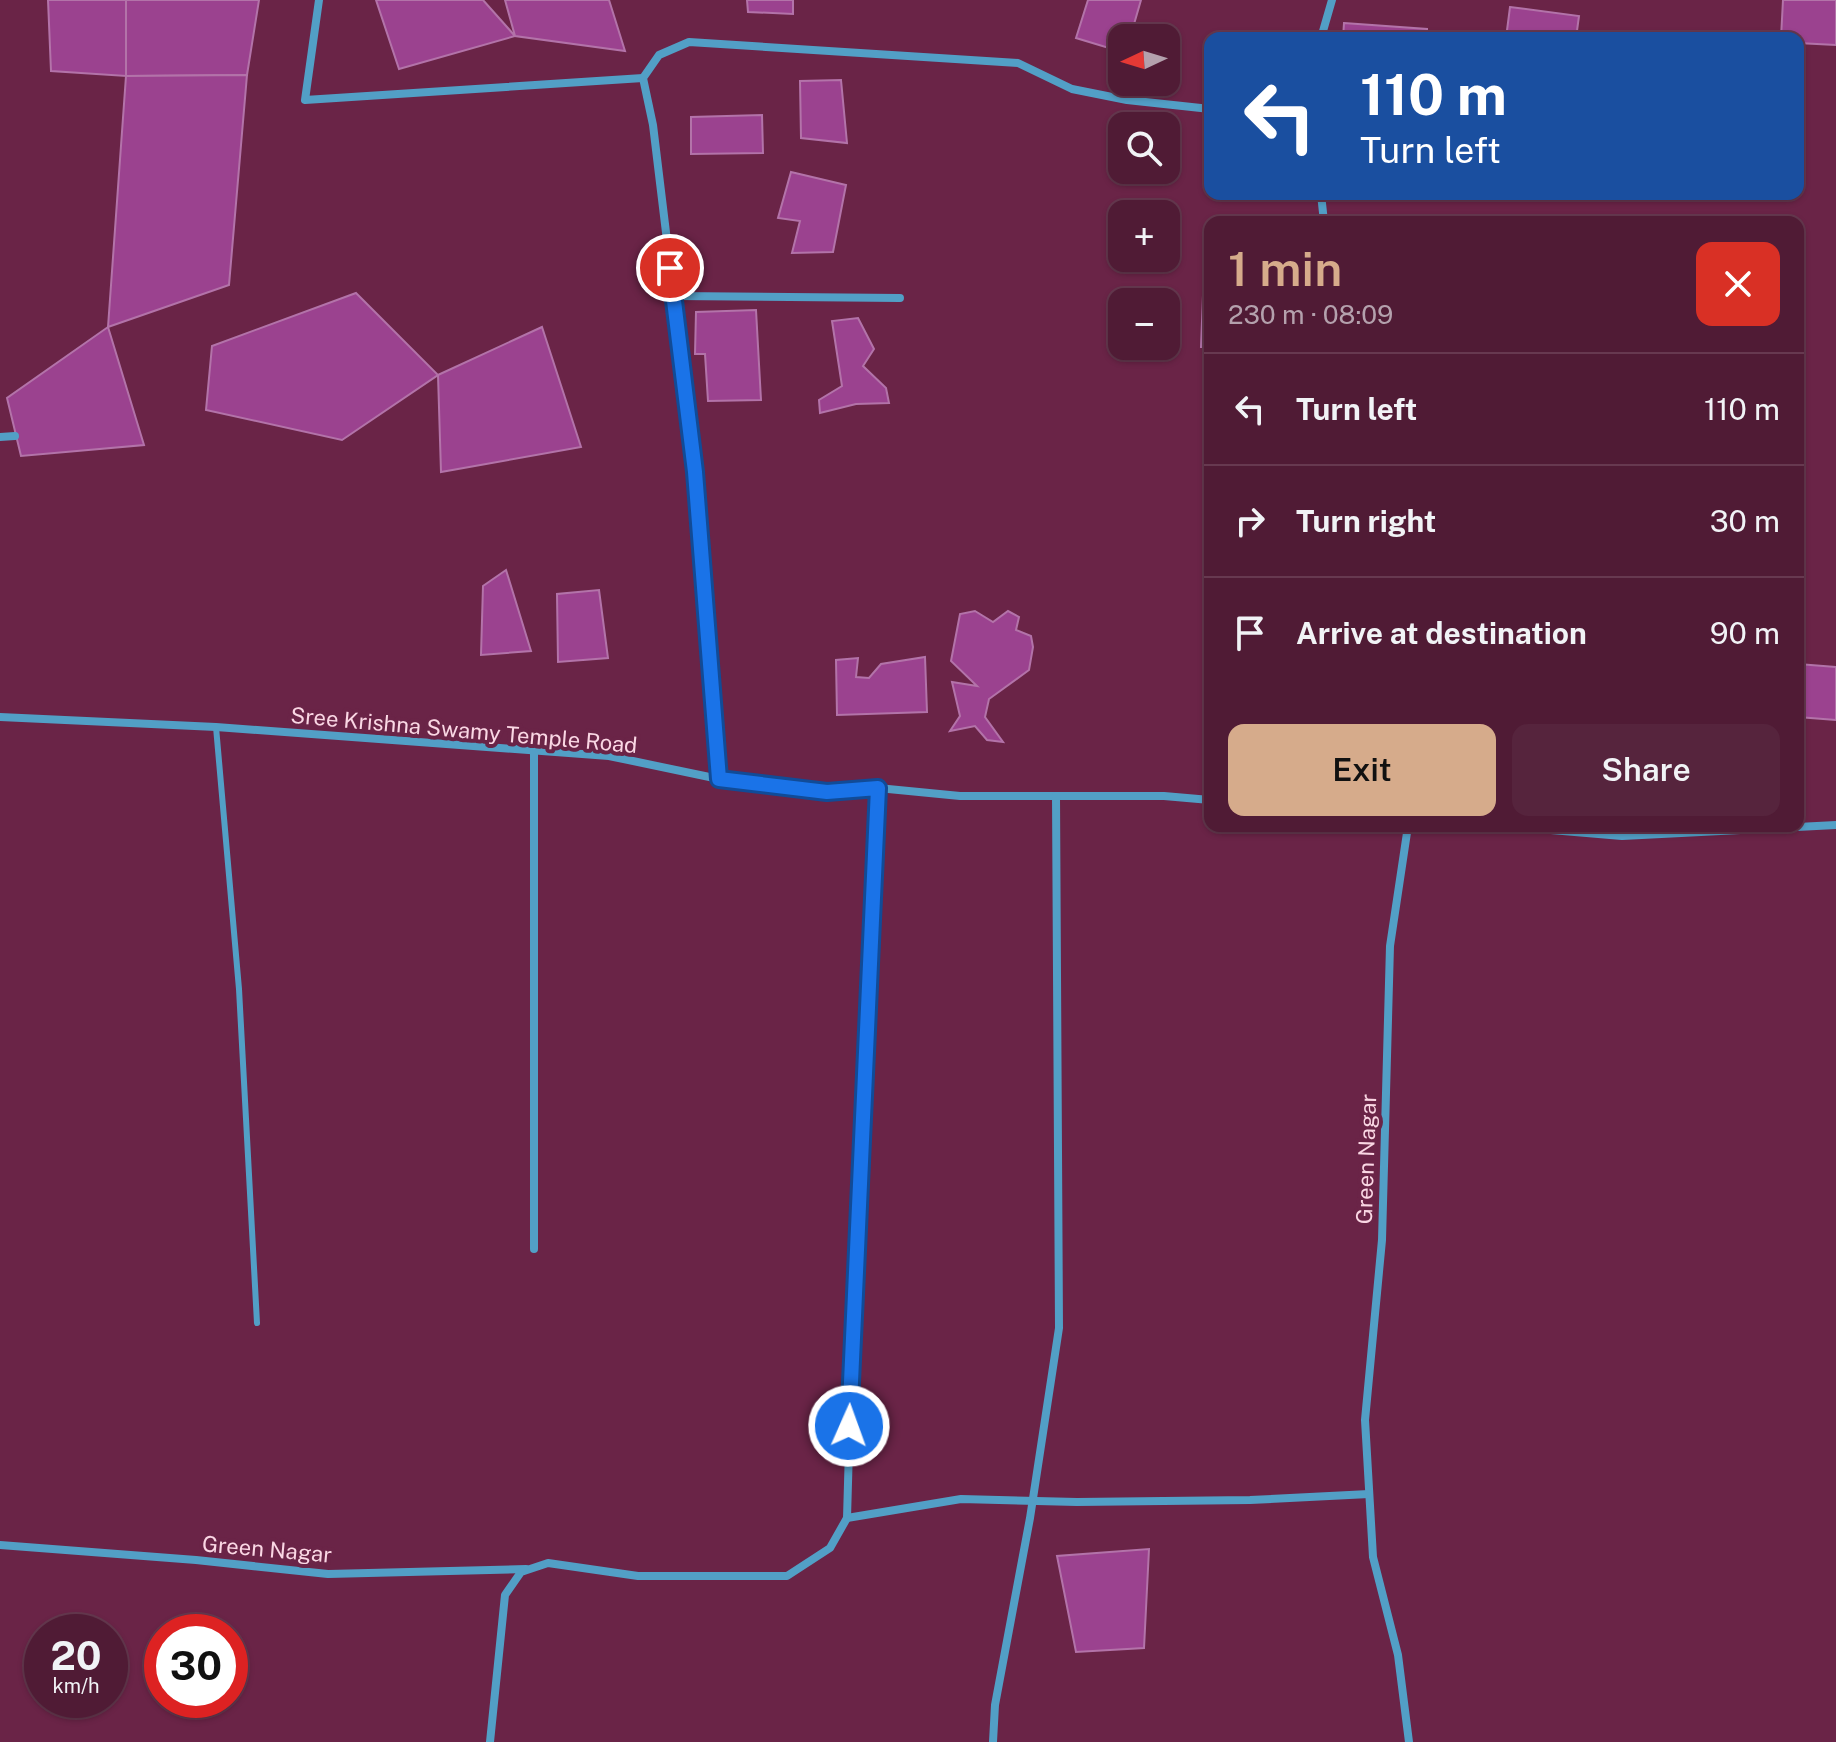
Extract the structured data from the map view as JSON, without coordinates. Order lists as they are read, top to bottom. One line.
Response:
{"streets":{"street":["Sree Krishna Swamy Temple Road","Green Nagar"]},"north":"left","page":{"map_buttons":["+","−"],"turn":["110 m","Turn left"],"heading":["1 min","230 m · 08:09"],"list":[{"name":"Turn left","value":"110 m"},{"name":"Turn right","value":"30 m"},{"name":"Arrive at destination","value":"90 m"}],"buttons":["Exit","Share"],"speed":"20 km/h","limit":"30"}}
